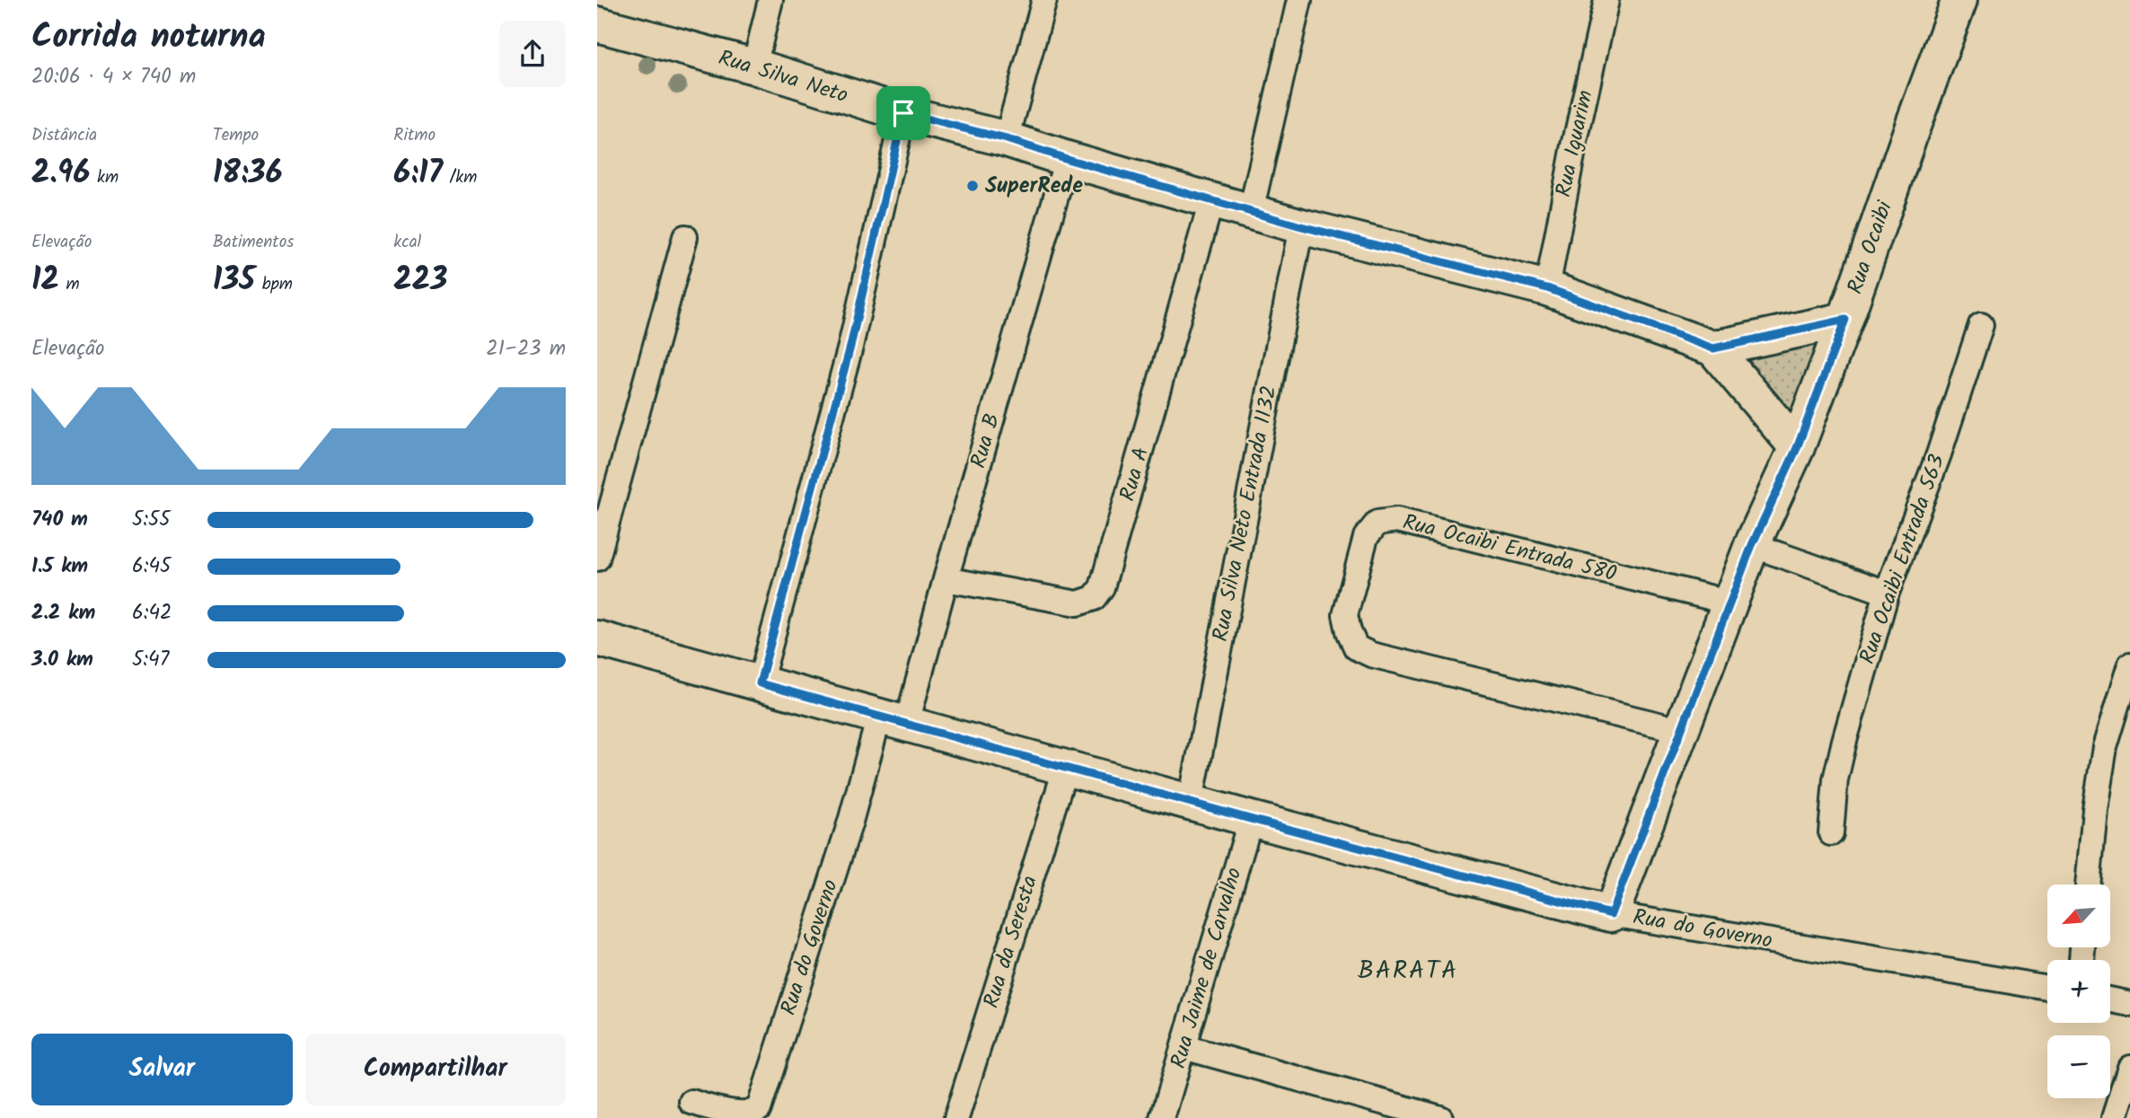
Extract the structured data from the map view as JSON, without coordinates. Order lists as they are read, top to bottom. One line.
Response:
{"streets":{"street":["Rua Silva Neto","Rua Iguarim","Rua Ocaibi","Rua B","Rua A","Rua Silva Neto Entrada 1132","Rua Ocaibi Entrada 580","Rua Ocaibi Entrada 563","Rua do Governo","Rua da Seresta","Rua Jaime de Carvalho"]},"crossings":[["Rua Silva Neto","Rua Iguarim"],["Rua Silva Neto","Rua B"],["Rua Silva Neto","Rua A"],["Rua Silva Neto","Rua Silva Neto Entrada 1132"],["Rua Ocaibi","Rua Ocaibi Entrada 580"],["Rua Ocaibi","Rua do Governo"],["Rua B","Rua A"],["Rua B","Rua do Governo"],["Rua Silva Neto Entrada 1132","Rua do Governo"],["Rua do Governo","Rua da Seresta"],["Rua do Governo","Rua Jaime de Carvalho"]],"districts":["BARATA"],"places":["SuperRede"],"north":"bottom left","page":{"heading":["Corrida noturna","20:06 · 4 × 740 m"],"stats":[["Distância","2.96 km"],["Tempo","18:36"],["Ritmo","6:17 /km"],["Elevação","12 m"],["Batimentos","135 bpm"],["kcal","223"]],"chart":["Elevação","21–23 m"],"list":[{"name":"740 m","note":"5:55"},{"name":"1.5 km","note":"6:45"},{"name":"2.2 km","note":"6:42"},{"name":"3.0 km","note":"5:47"}],"map_buttons":["+","−"],"buttons":["Salvar","Compartilhar"]}}
